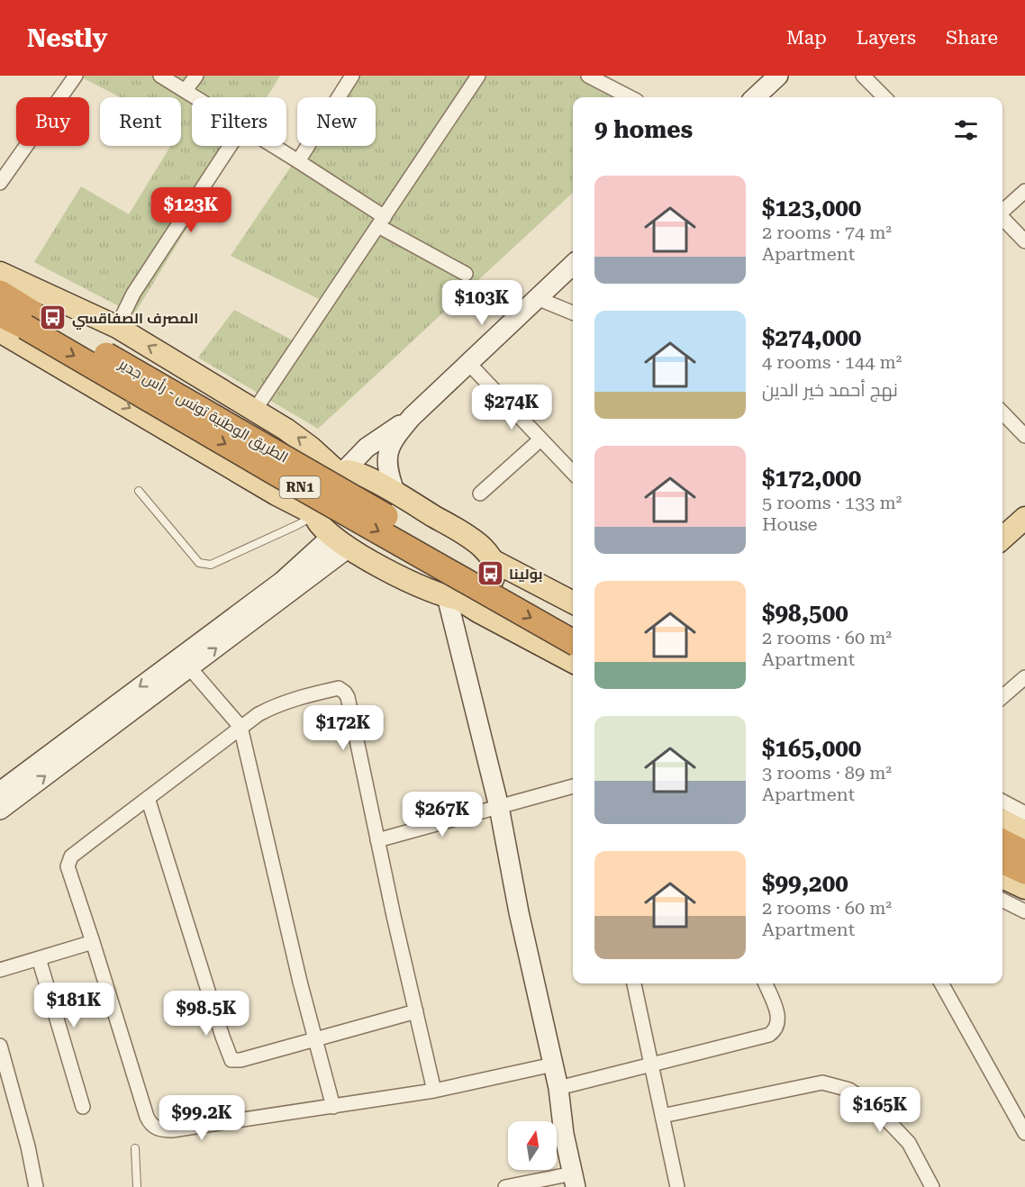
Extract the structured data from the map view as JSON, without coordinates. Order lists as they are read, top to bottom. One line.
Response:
{"streets":{"highway":["الطريق الوطنية تونس - رأس جدير","RN1"]},"places":{"bus stop":["المصرف الصفاقسي","بولينا"]},"north":"top","page":{"header":"Nestly","nav":["Map","Layers","Share"],"chip":["Buy","Rent","Filters","New"],"heading":"9 homes","list":[{"name":"$123,000","note":"2 rooms · 74 m² · Apartment"},{"name":"$274,000","note":"4 rooms · 144 m² · نهج أحمد خير الدين"},{"name":"$172,000","note":"5 rooms · 133 m² · House"},{"name":"$98,500","note":"2 rooms · 60 m² · Apartment"},{"name":"$165,000","note":"3 rooms · 89 m² · Apartment"},{"name":"$99,200","note":"2 rooms · 60 m² · Apartment"}],"price":["$123K","$103K","$274K","$172K","$267K","$181K","$98.5K","$165K","$99.2K"]}}
